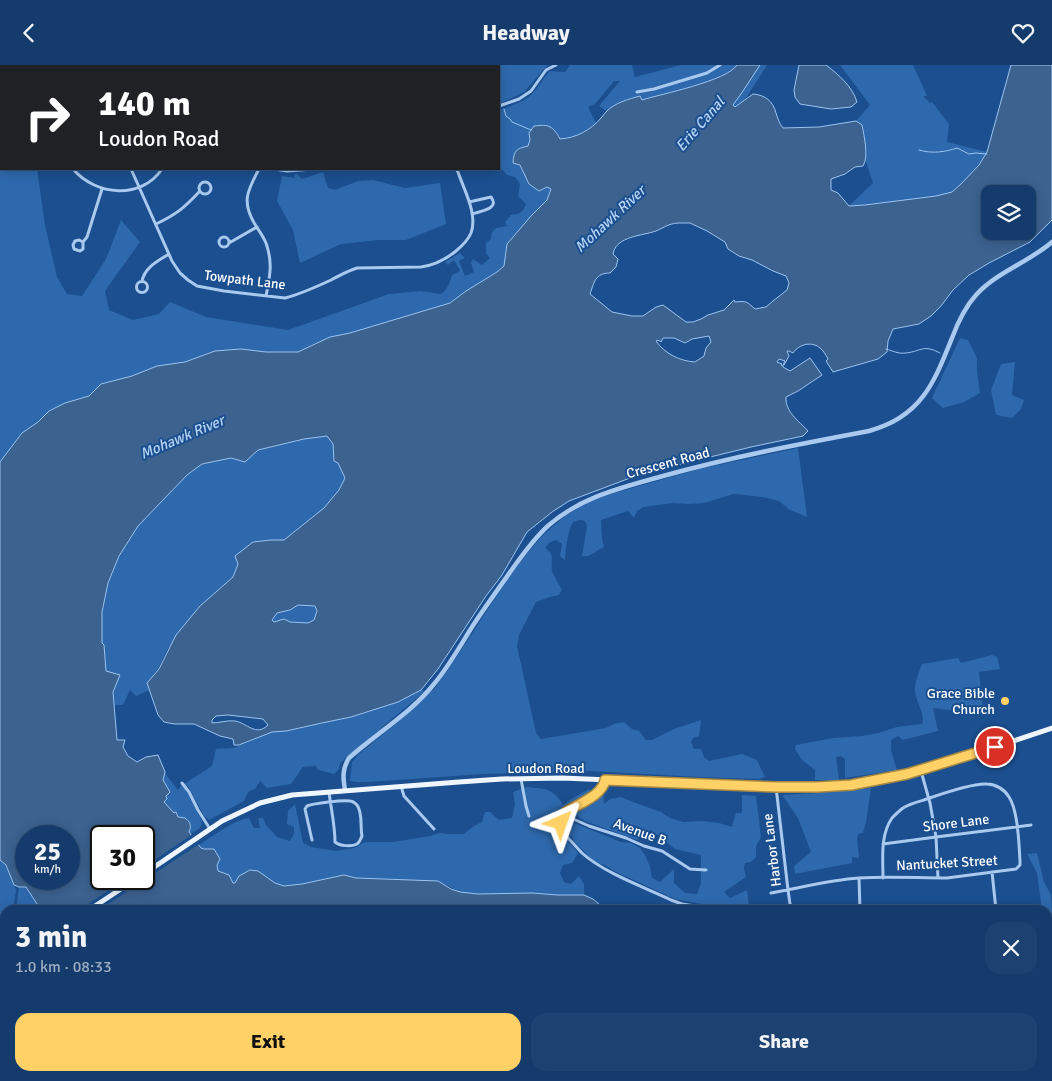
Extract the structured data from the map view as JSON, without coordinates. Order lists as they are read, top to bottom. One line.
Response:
{"streets":{"main road":["Loudon Road"],"street":["Towpath Lane","Crescent Road","Shore Lane","Avenue B","Harbor Lane","Nantucket Street"]},"crossings":[["Crescent Road","Loudon Road"],["Loudon Road","Harbor Lane"],["Shore Lane","Nantucket Street"],["Harbor Lane","Nantucket Street"]],"water":["Erie Canal","Mohawk River"],"places":["Grace Bible Church"],"page":{"header":"Headway","turn":["140 m","Loudon Road"],"speed":"25 km/h","limit":"30","heading":["3 min","1.0 km · 08:33"],"buttons":["Exit","Share"]}}
